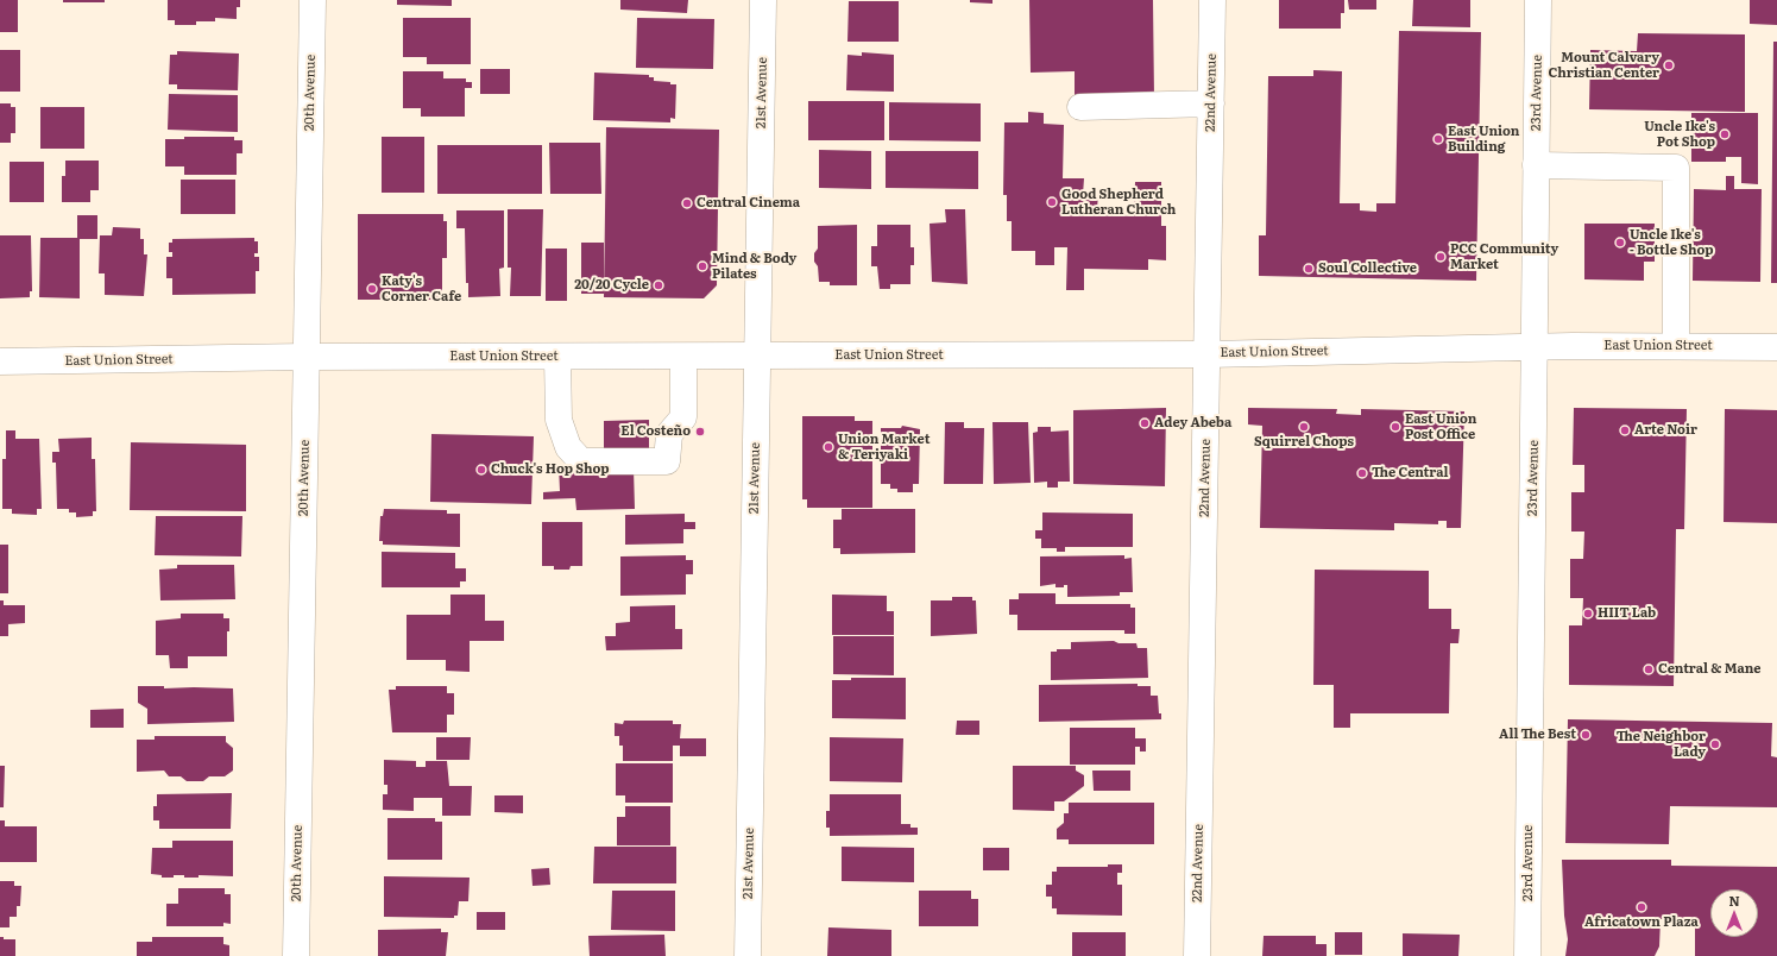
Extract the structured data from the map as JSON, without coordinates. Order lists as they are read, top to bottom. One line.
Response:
{"streets":{"street":["20th Avenue","21st Avenue","22nd Avenue","23rd Avenue","East Union Street"]},"crossings":[["20th Avenue","East Union Street"],["21st Avenue","East Union Street"],["22nd Avenue","East Union Street"],["23rd Avenue","East Union Street"]],"places":["Mount Calvary Christian Center","Uncle Ike's Pot Shop","East Union Building","Good Shepherd Lutheran Church","Central Cinema","Uncle Ike's - Bottle Shop","PCC Community Market","Mind & Body Pilates","Soul Collective","20/20 Cycle","Katy's Corner Cafe","Adey Abeba","Squirrel Chops","East Union Post Office","Arte Noir","El Costeño","Union Market & Teriyaki","Chuck's Hop Shop","The Central","HIIT Lab","Central & Mane","All The Best","The Neighbor Lady","Africatown Plaza"],"north":"top"}
